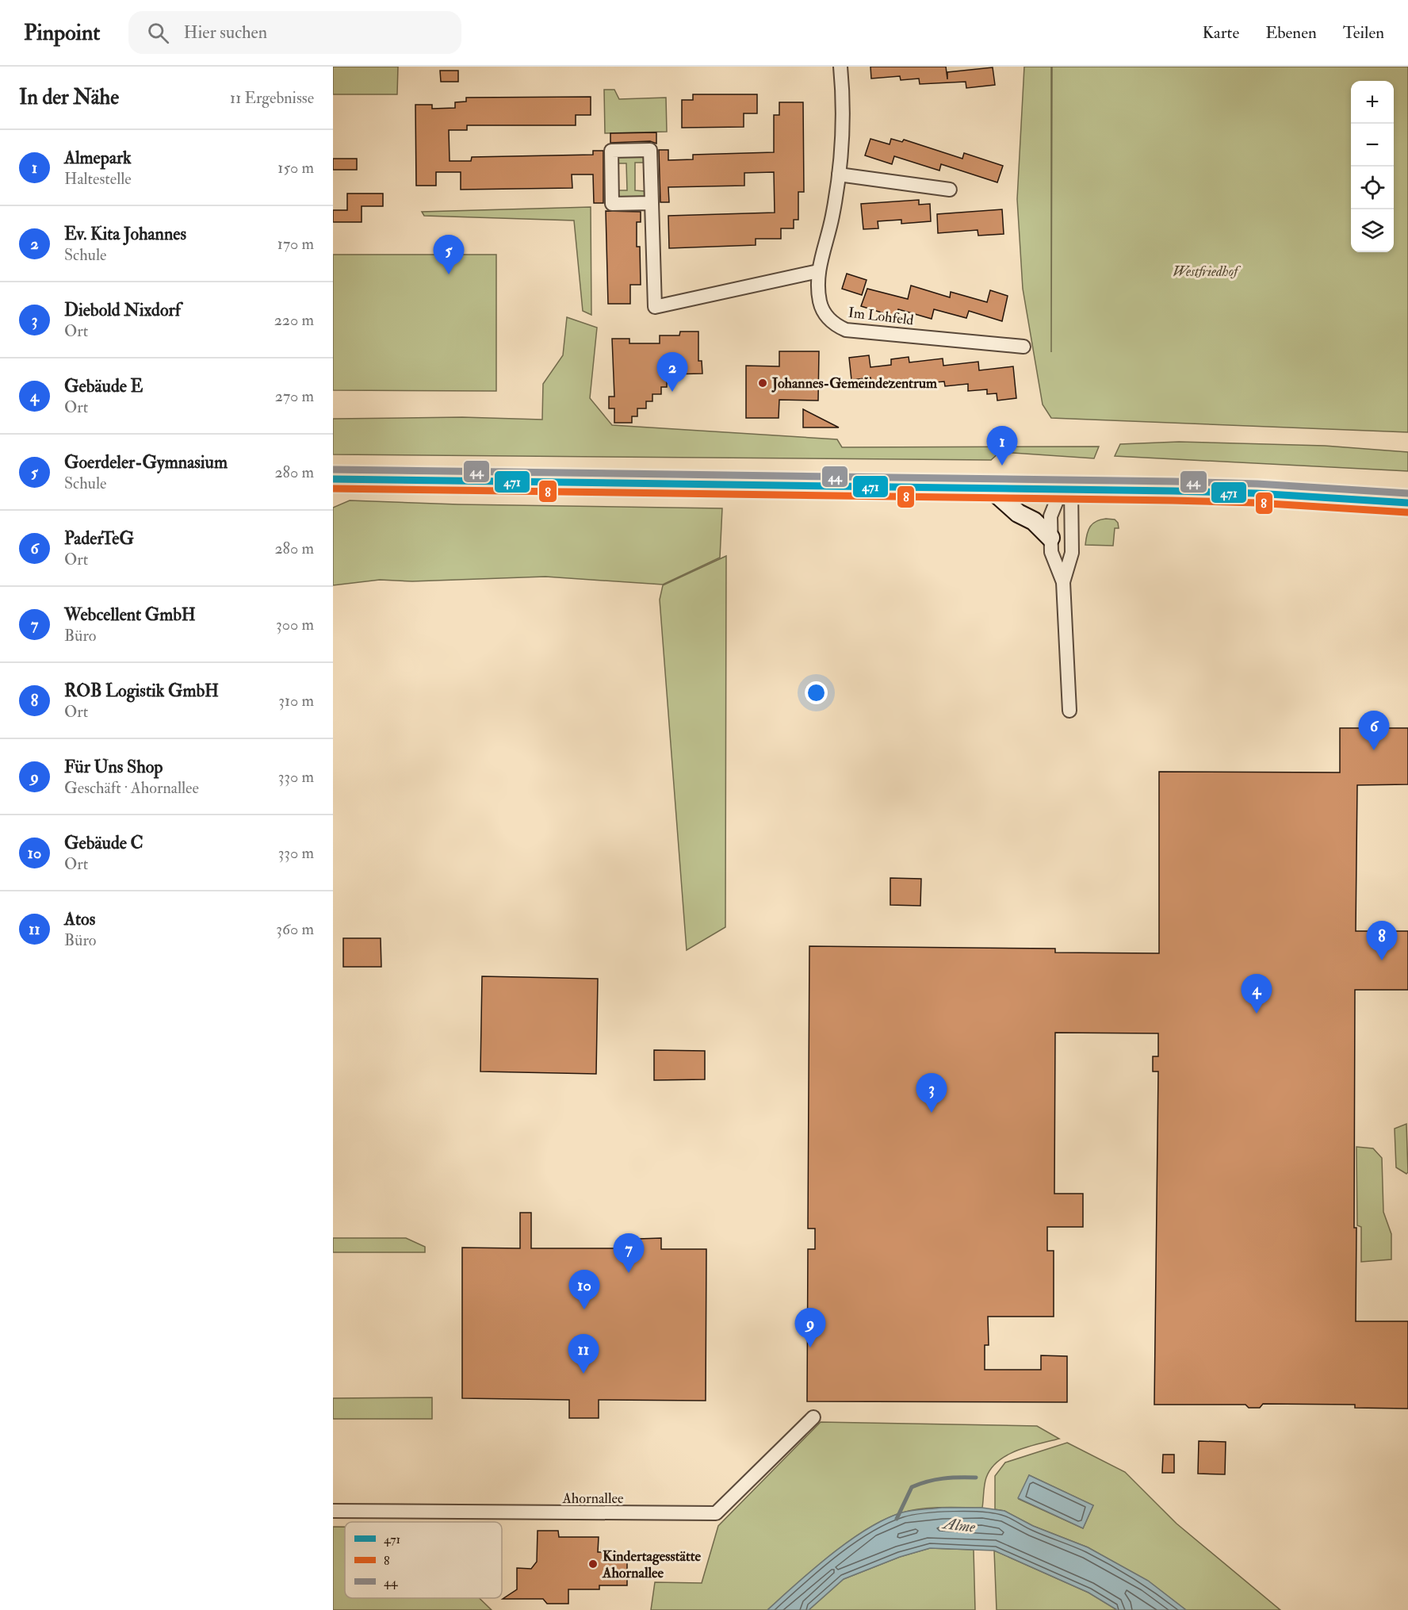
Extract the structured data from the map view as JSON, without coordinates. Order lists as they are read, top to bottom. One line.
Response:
{"streets":{"street":["Im Lohfeld","Ahornallee"]},"water":["Alme"],"parks":["Westfriedhof"],"places":["Johannes-Gemeindezentrum","Kindertagesstätte Ahornallee"],"lines":["transit line 44","transit line 471","transit line 8"],"legend":["471","8","44"],"page":{"header":"Pinpoint","search":"Hier suchen","nav":["Karte","Ebenen","Teilen"],"heading":["In der Nähe","11 Ergebnisse"],"map_buttons":["+","−"],"list":[{"mark":"1","name":"Almepark","note":"Haltestelle","value":"150 m"},{"mark":"2","name":"Ev. Kita Johannes","note":"Schule","value":"170 m"},{"mark":"3","name":"Diebold Nixdorf","note":"Ort","value":"220 m"},{"mark":"4","name":"Gebäude E","note":"Ort","value":"270 m"},{"mark":"5","name":"Goerdeler-Gymnasium","note":"Schule","value":"280 m"},{"mark":"6","name":"PaderTeG","note":"Ort","value":"280 m"},{"mark":"7","name":"Webcellent GmbH","note":"Büro","value":"300 m"},{"mark":"8","name":"ROB Logistik GmbH","note":"Ort","value":"310 m"},{"mark":"9","name":"Für Uns Shop","note":"Geschäft · Ahornallee","value":"330 m"},{"mark":"10","name":"Gebäude C","note":"Ort","value":"330 m"},{"mark":"11","name":"Atos","note":"Büro","value":"360 m"}],"pins":["5","2","1","6","8","4","3","7","10","9","11"]}}
